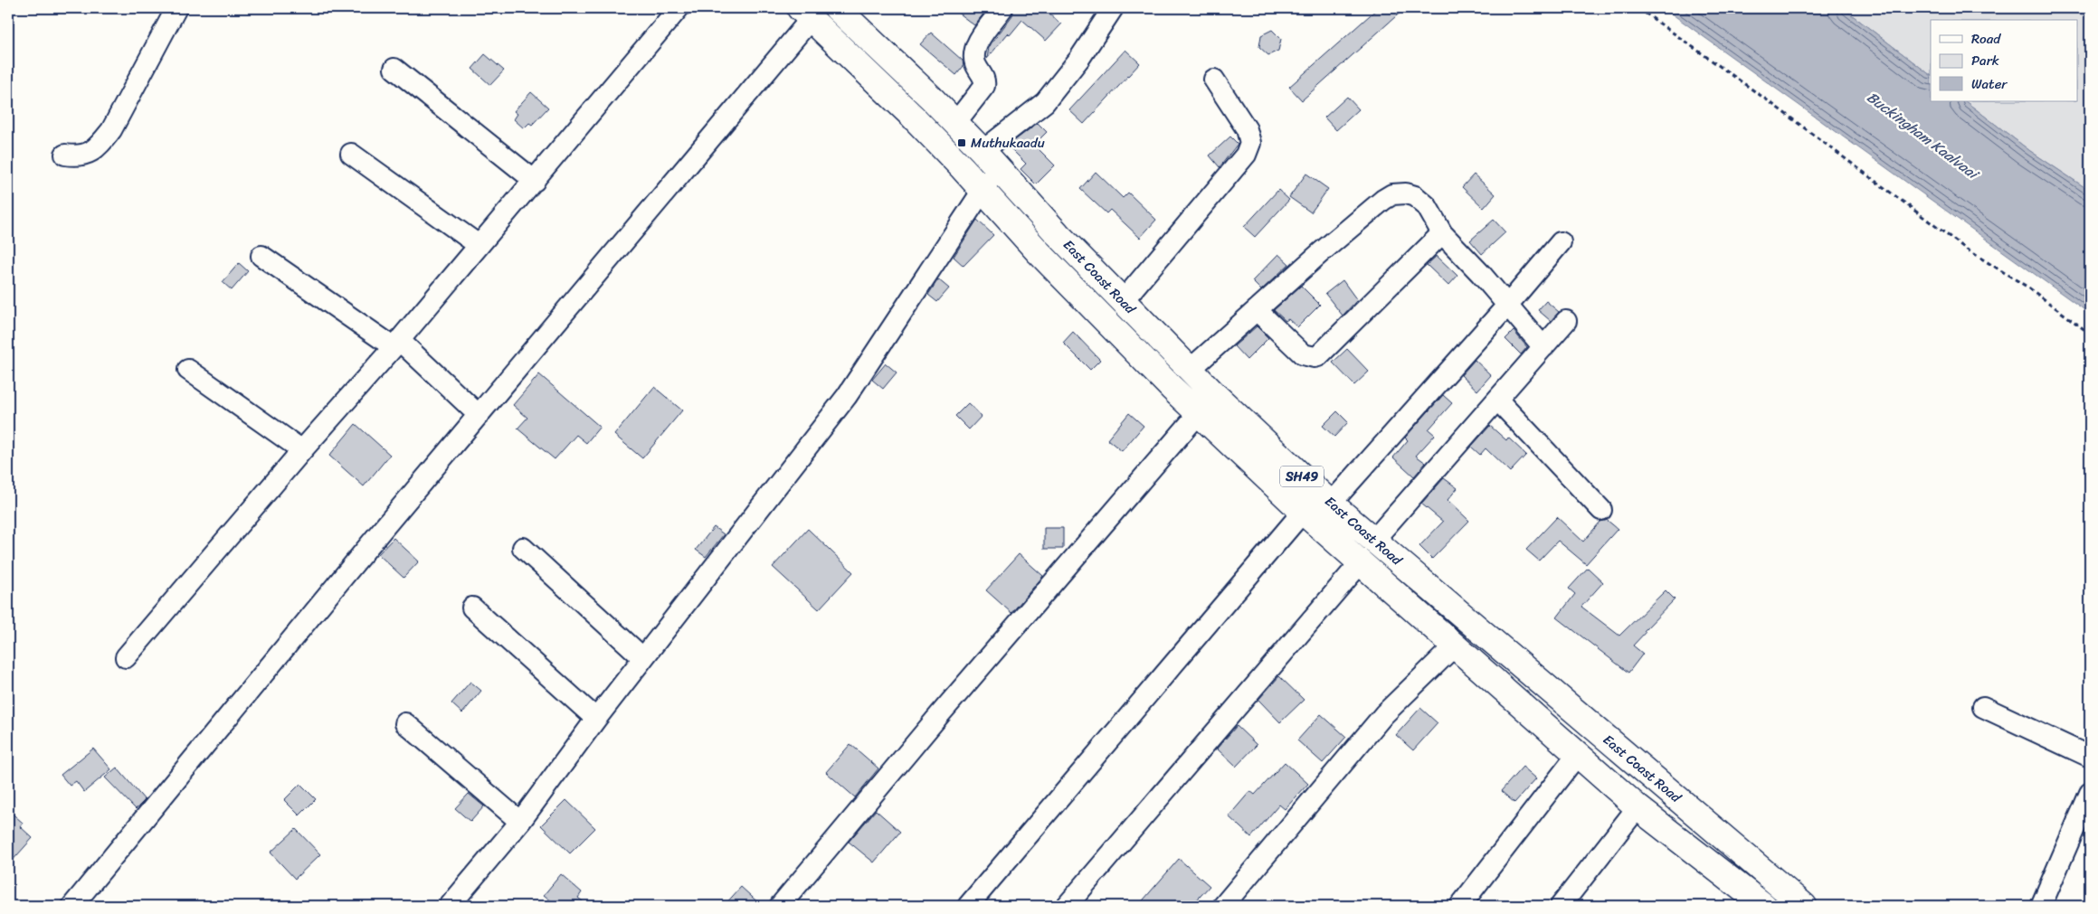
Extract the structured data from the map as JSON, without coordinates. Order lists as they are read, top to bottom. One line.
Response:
{"streets":{"main road":["East Coast Road","SH49"]},"water":["Buckingham Kaalvaai"],"places":{"transit":["Muthukaadu"]},"legend":["Road","Park","Water"]}
